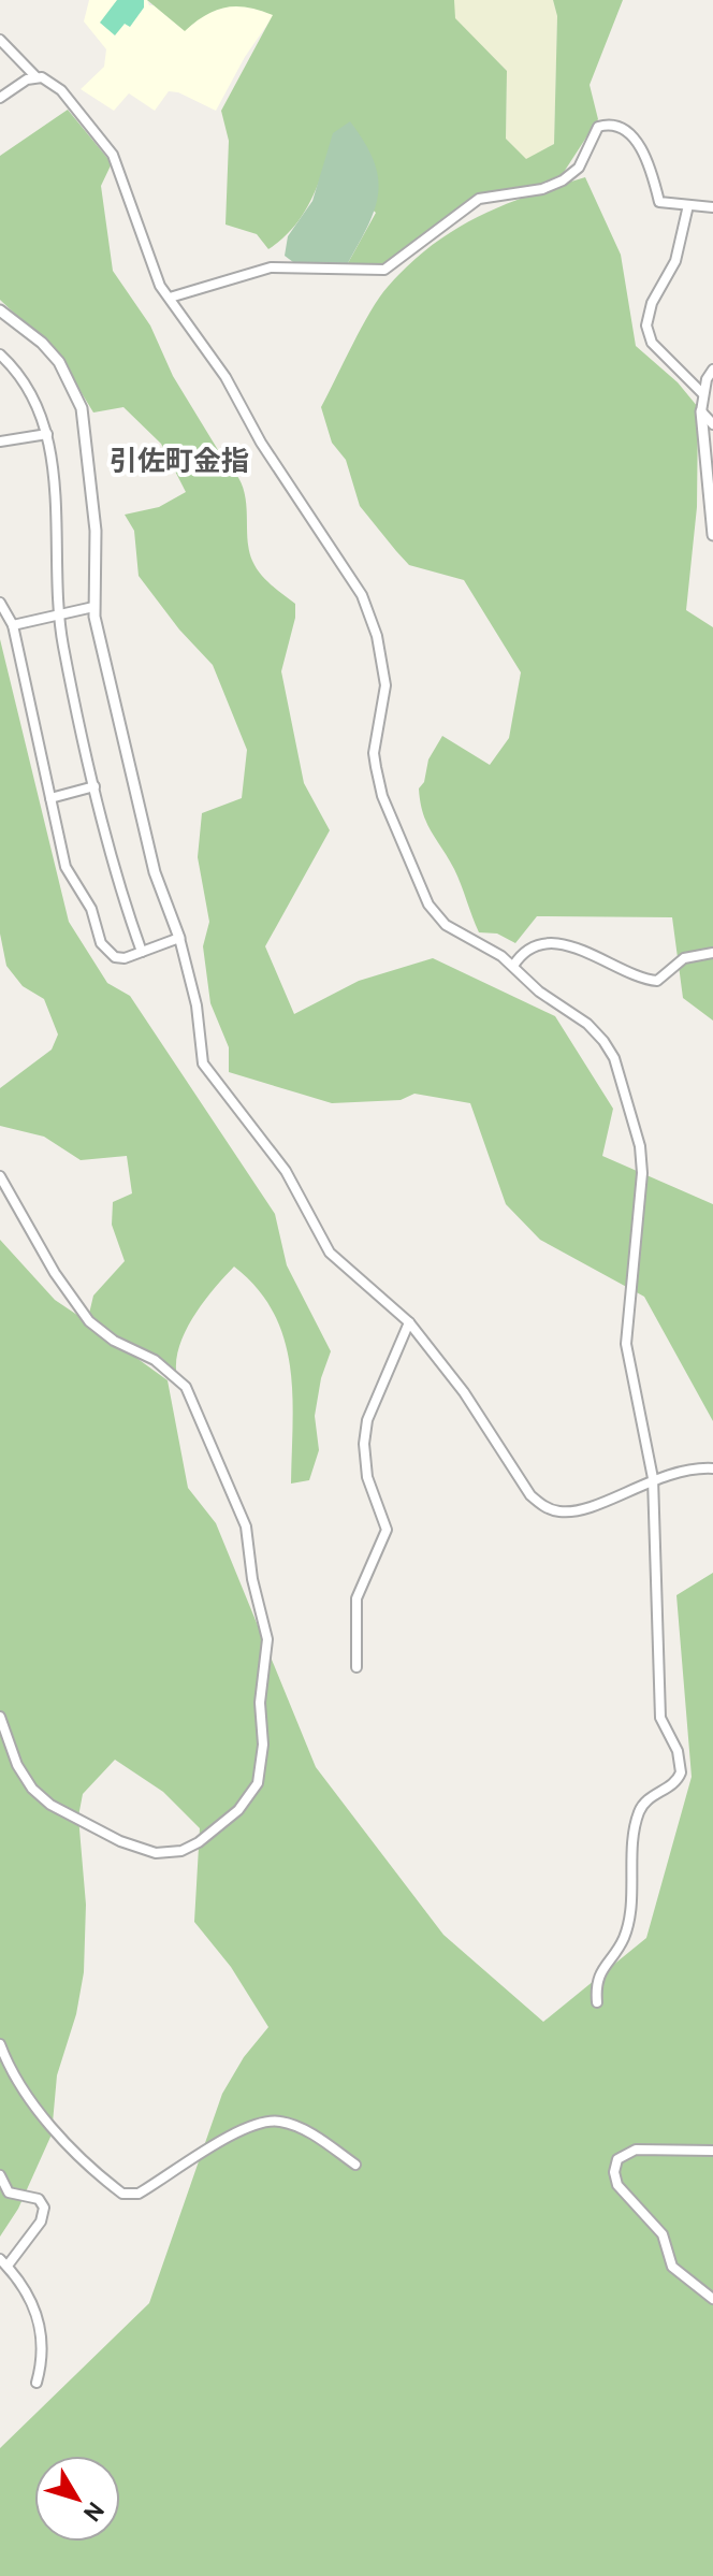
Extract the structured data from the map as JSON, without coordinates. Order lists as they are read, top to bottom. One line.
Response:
{"districts":["引佐町金指"],"north":"bottom right"}
